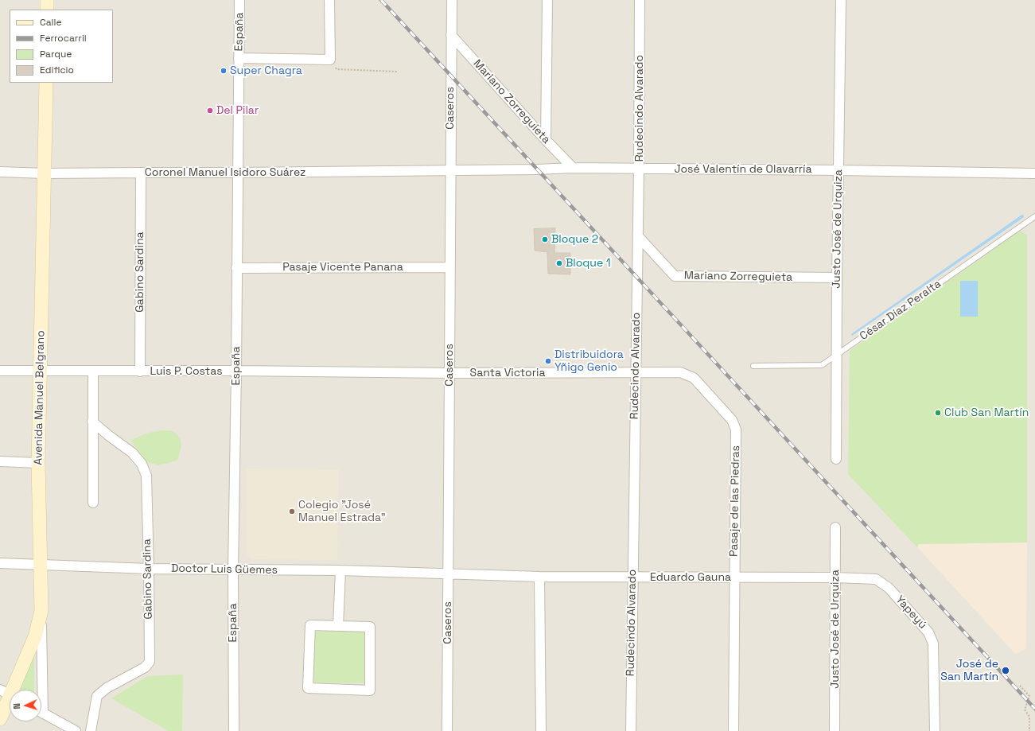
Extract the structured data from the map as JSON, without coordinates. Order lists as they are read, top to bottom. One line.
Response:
{"streets":{"main road":["Avenida Manuel Belgrano"],"street":["España","Mariano Zorreguieta","Caseros","Rudecindo Alvarado","José Valentín de Olavarría","Coronel Manuel Isidoro Suárez","Justo José de Urquiza","Pasaje Vicente Panana","Gabino Sardina","Luis P. Costas","Santa Victoria","Pasaje de las Piedras","Doctor Luis Güemes","Eduardo Gauna","Yapeyú"],"lane":["César Díaz Peralta"]},"crossings":[["España","Coronel Manuel Isidoro Suárez"],["España","Pasaje Vicente Panana"],["España","Luis P. Costas"],["España","Doctor Luis Güemes"],["Mariano Zorreguieta","Caseros"],["Mariano Zorreguieta","Rudecindo Alvarado"],["Mariano Zorreguieta","José Valentín de Olavarría"],["Mariano Zorreguieta","Justo José de Urquiza"],["Caseros","José Valentín de Olavarría"],["Caseros","Coronel Manuel Isidoro Suárez"],["Caseros","Pasaje Vicente Panana"],["Caseros","Luis P. Costas"],["Caseros","Santa Victoria"],["Caseros","Doctor Luis Güemes"],["Caseros","Eduardo Gauna"],["Rudecindo Alvarado","José Valentín de Olavarría"],["Rudecindo Alvarado","Santa Victoria"],["Rudecindo Alvarado","Eduardo Gauna"],["José Valentín de Olavarría","Coronel Manuel Isidoro Suárez"],["José Valentín de Olavarría","Justo José de Urquiza"],["Coronel Manuel Isidoro Suárez","Gabino Sardina"],["Coronel Manuel Isidoro Suárez","Avenida Manuel Belgrano"],["Justo José de Urquiza","César Díaz Peralta"],["Justo José de Urquiza","Eduardo Gauna"],["Gabino Sardina","Luis P. Costas"],["Gabino Sardina","Doctor Luis Güemes"],["Luis P. Costas","Santa Victoria"],["Luis P. Costas","Avenida Manuel Belgrano"],["Santa Victoria","Pasaje de las Piedras"],["Avenida Manuel Belgrano","Doctor Luis Güemes"],["Pasaje de las Piedras","Eduardo Gauna"],["Doctor Luis Güemes","Eduardo Gauna"],["Eduardo Gauna","Yapeyú"]],"places":["Super Chagra","Del Pilar","Bloque 2","Bloque 1","Distribuidora Yñigo Genio","Club San Martín","Colegio \"José Manuel Estrada\"","José de San Martín"],"legend":["Calle","Ferrocarril","Parque","Edificio"],"north":"left"}
